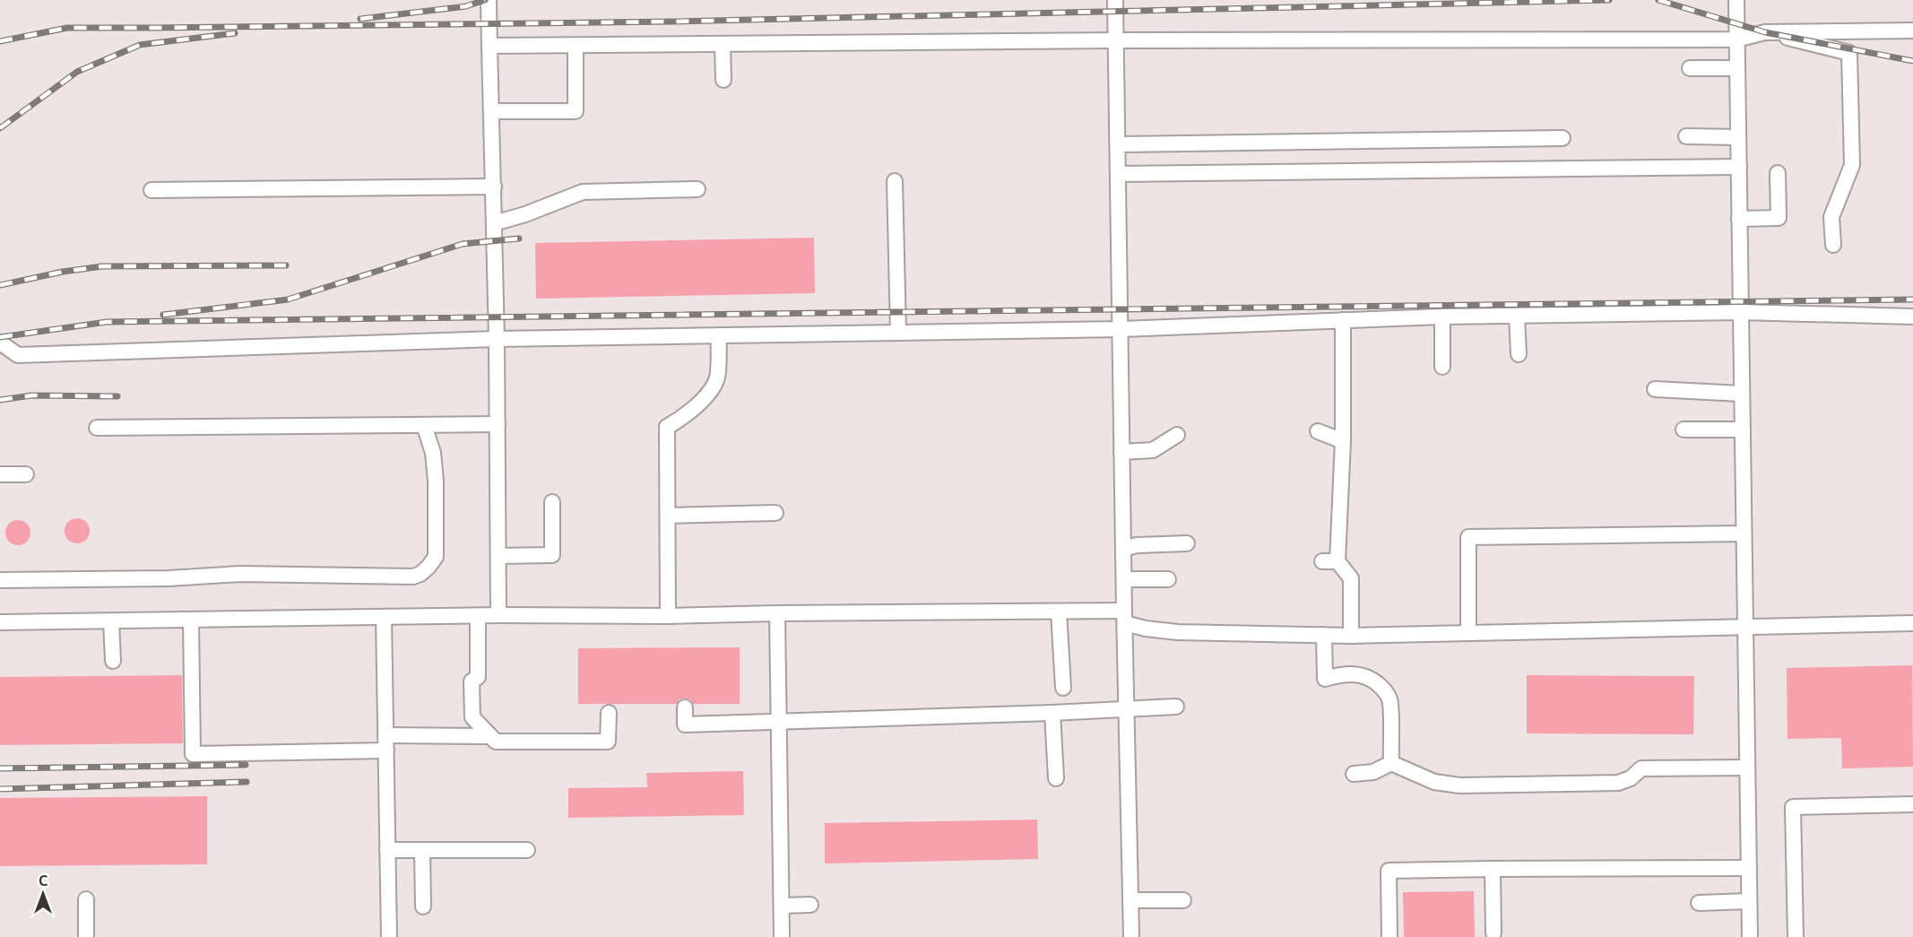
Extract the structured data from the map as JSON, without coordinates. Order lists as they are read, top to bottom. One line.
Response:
{"north":"top"}
